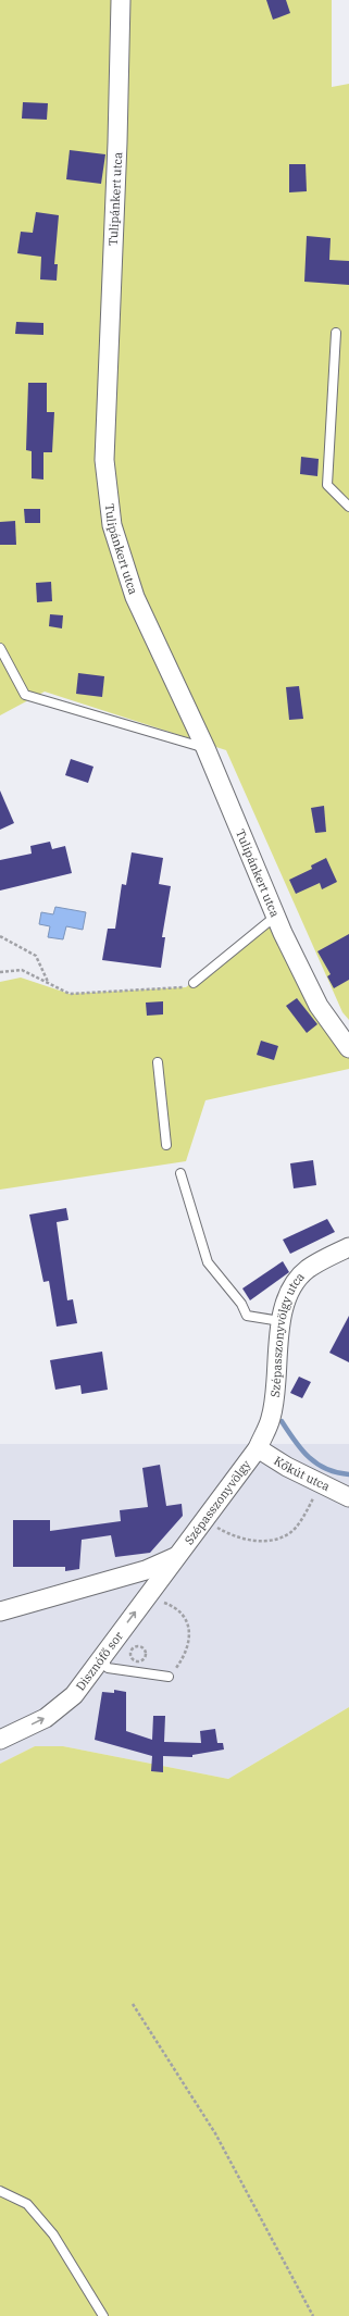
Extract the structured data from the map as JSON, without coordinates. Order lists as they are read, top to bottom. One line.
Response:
{"streets":{"street":["Tulipánkert utca","Szépasszonyvölgy utca","Kőkút utca","Szépasszonyvölgy","Disznófő sor"]},"crossings":[["Szépasszonyvölgy utca","Kőkút utca"],["Szépasszonyvölgy utca","Szépasszonyvölgy"],["Kőkút utca","Szépasszonyvölgy"],["Szépasszonyvölgy","Disznófő sor"]],"one_way":["Disznófő sor"]}
